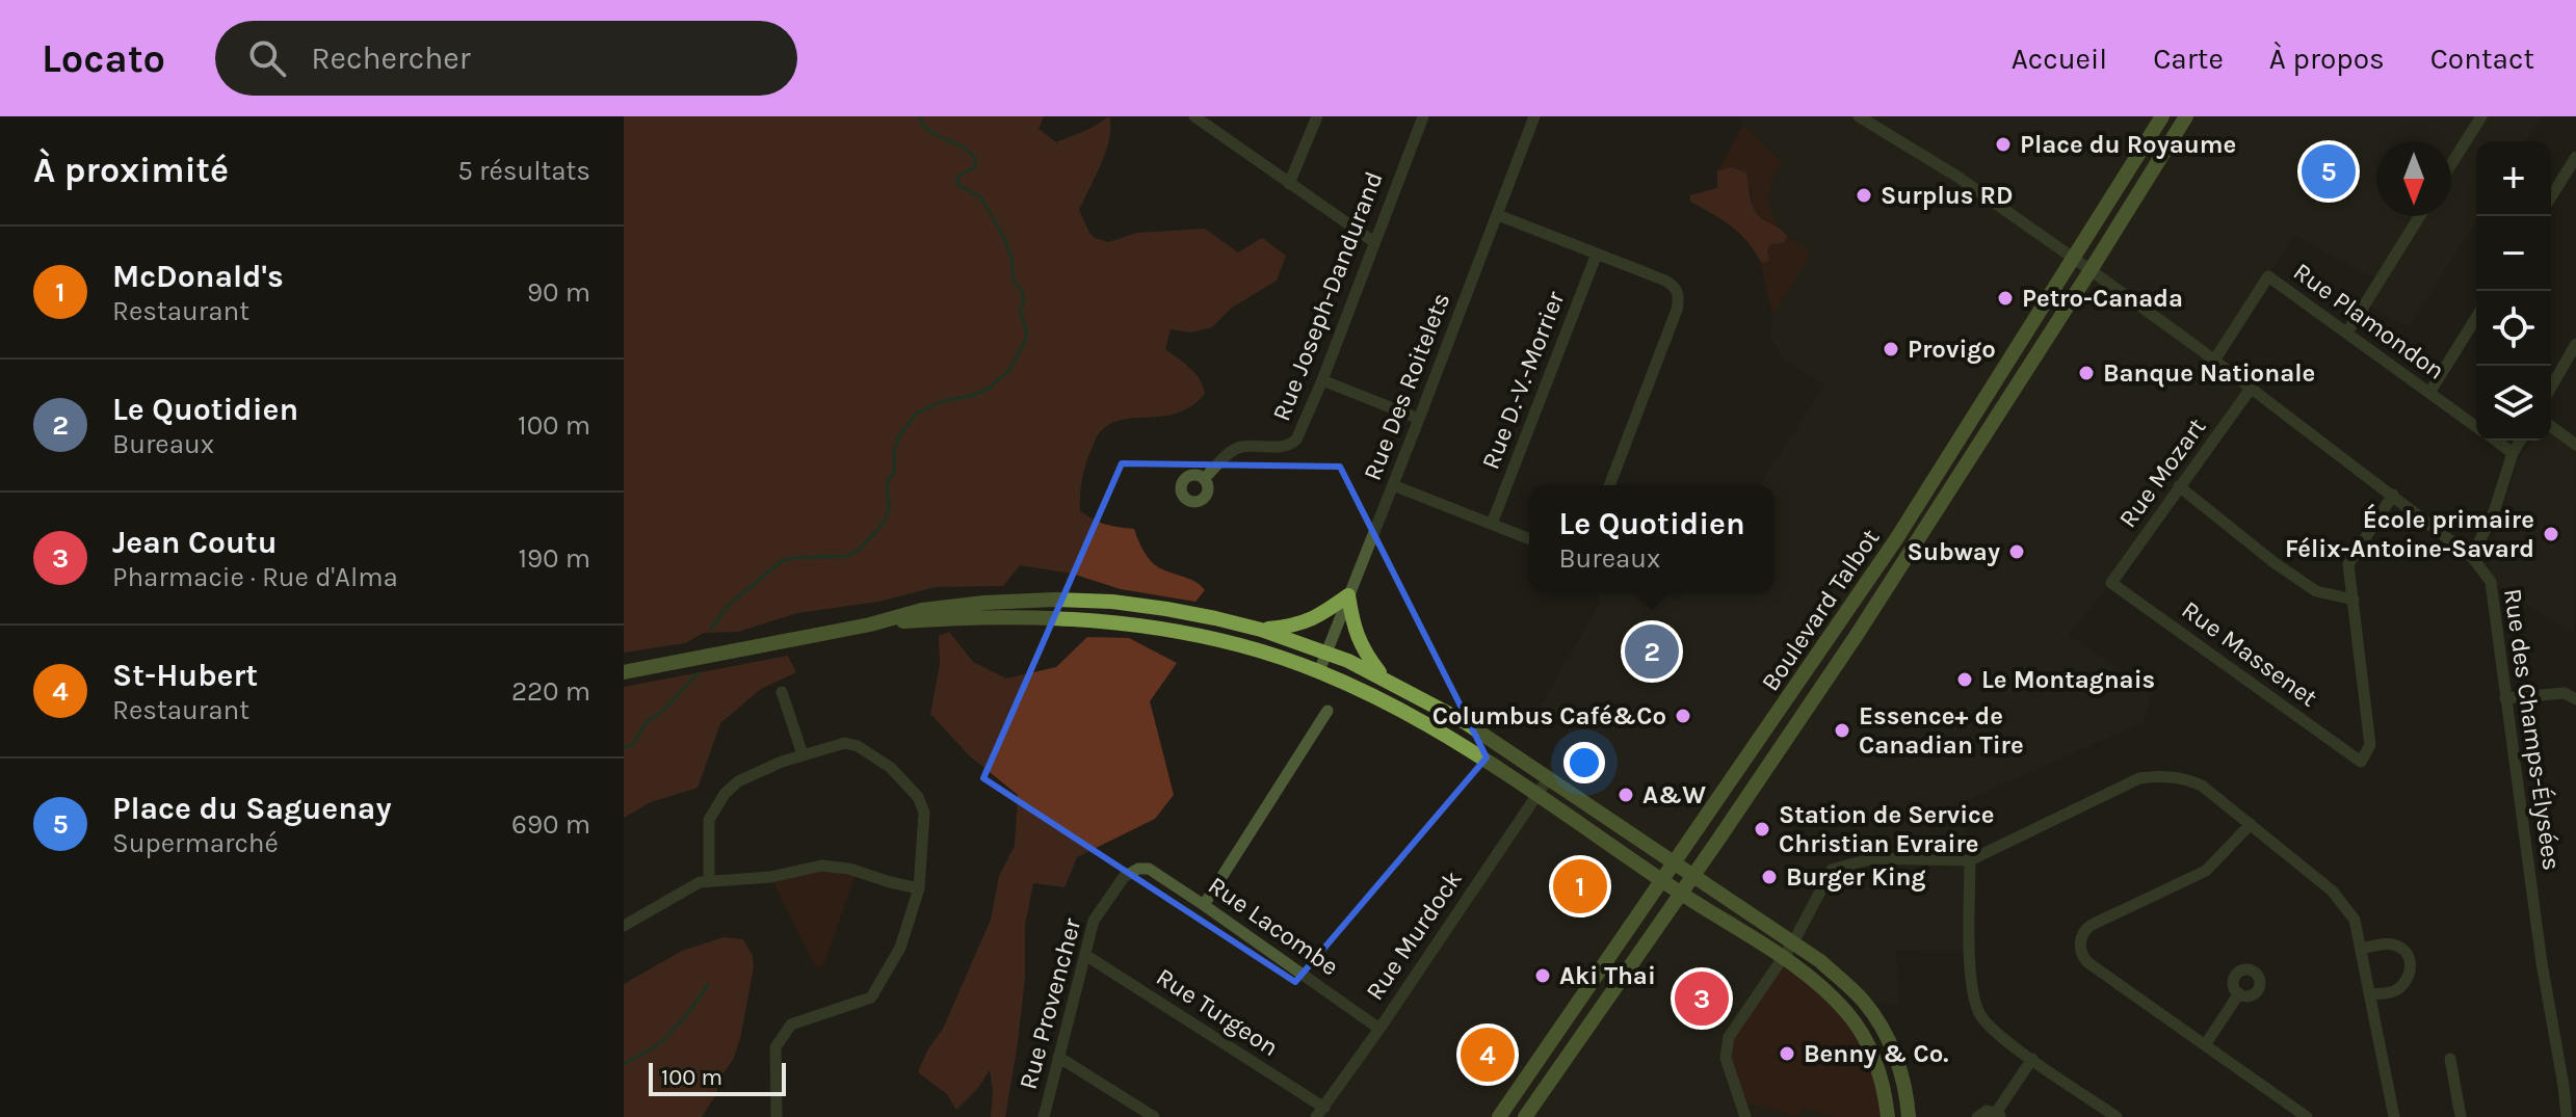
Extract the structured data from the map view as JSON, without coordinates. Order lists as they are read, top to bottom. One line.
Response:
{"streets":{"main road":["Boulevard Talbot"],"street":["Rue Joseph-Dandurand","Rue Plamondon","Rue D.-V.-Morrier","Rue Des Roitelets","Rue Mozart","Rue Massenet","Rue des Champs-Élysées","Rue Lacombe","Rue Murdock","Rue Provencher","Rue Turgeon"]},"crossings":[["Rue Plamondon","Rue des Champs-Élysées"],["Rue Mozart","Rue Massenet"],["Rue Mozart","Rue des Champs-Élysées"],["Boulevard Talbot","Rue des Champs-Élysées"],["Rue Lacombe","Rue Murdock"],["Rue Lacombe","Rue Provencher"],["Rue Murdock","Rue Turgeon"],["Rue Provencher","Rue Turgeon"]],"places":["Place du Royaume","Surplus RD","Petro-Canada","Provigo","Banque Nationale","École primaire Félix-Antoine-Savard","Subway","Le Montagnais","Columbus Café&Co","Essence+ de Canadian Tire","A&W","Station de Service Christian Evraire","Burger King","Aki Thai","Benny & Co."],"scale_bar":"100 m","north":"bottom","page":{"header":"Locato","search":"Rechercher","nav":["Accueil","Carte","À propos","Contact"],"heading":["À proximité","5 résultats"],"pins":["5","2","1","3","4"],"map_buttons":["+","−"],"list":[{"mark":"1","name":"McDonald's","note":"Restaurant","value":"90 m"},{"mark":"2","name":"Le Quotidien","note":"Bureaux","value":"100 m"},{"mark":"3","name":"Jean Coutu","note":"Pharmacie · Rue d'Alma","value":"190 m"},{"mark":"4","name":"St-Hubert","note":"Restaurant","value":"220 m"},{"mark":"5","name":"Place du Saguenay","note":"Supermarché","value":"690 m"}],"popup":["Le Quotidien","Bureaux"],"scale":"100 m"}}
